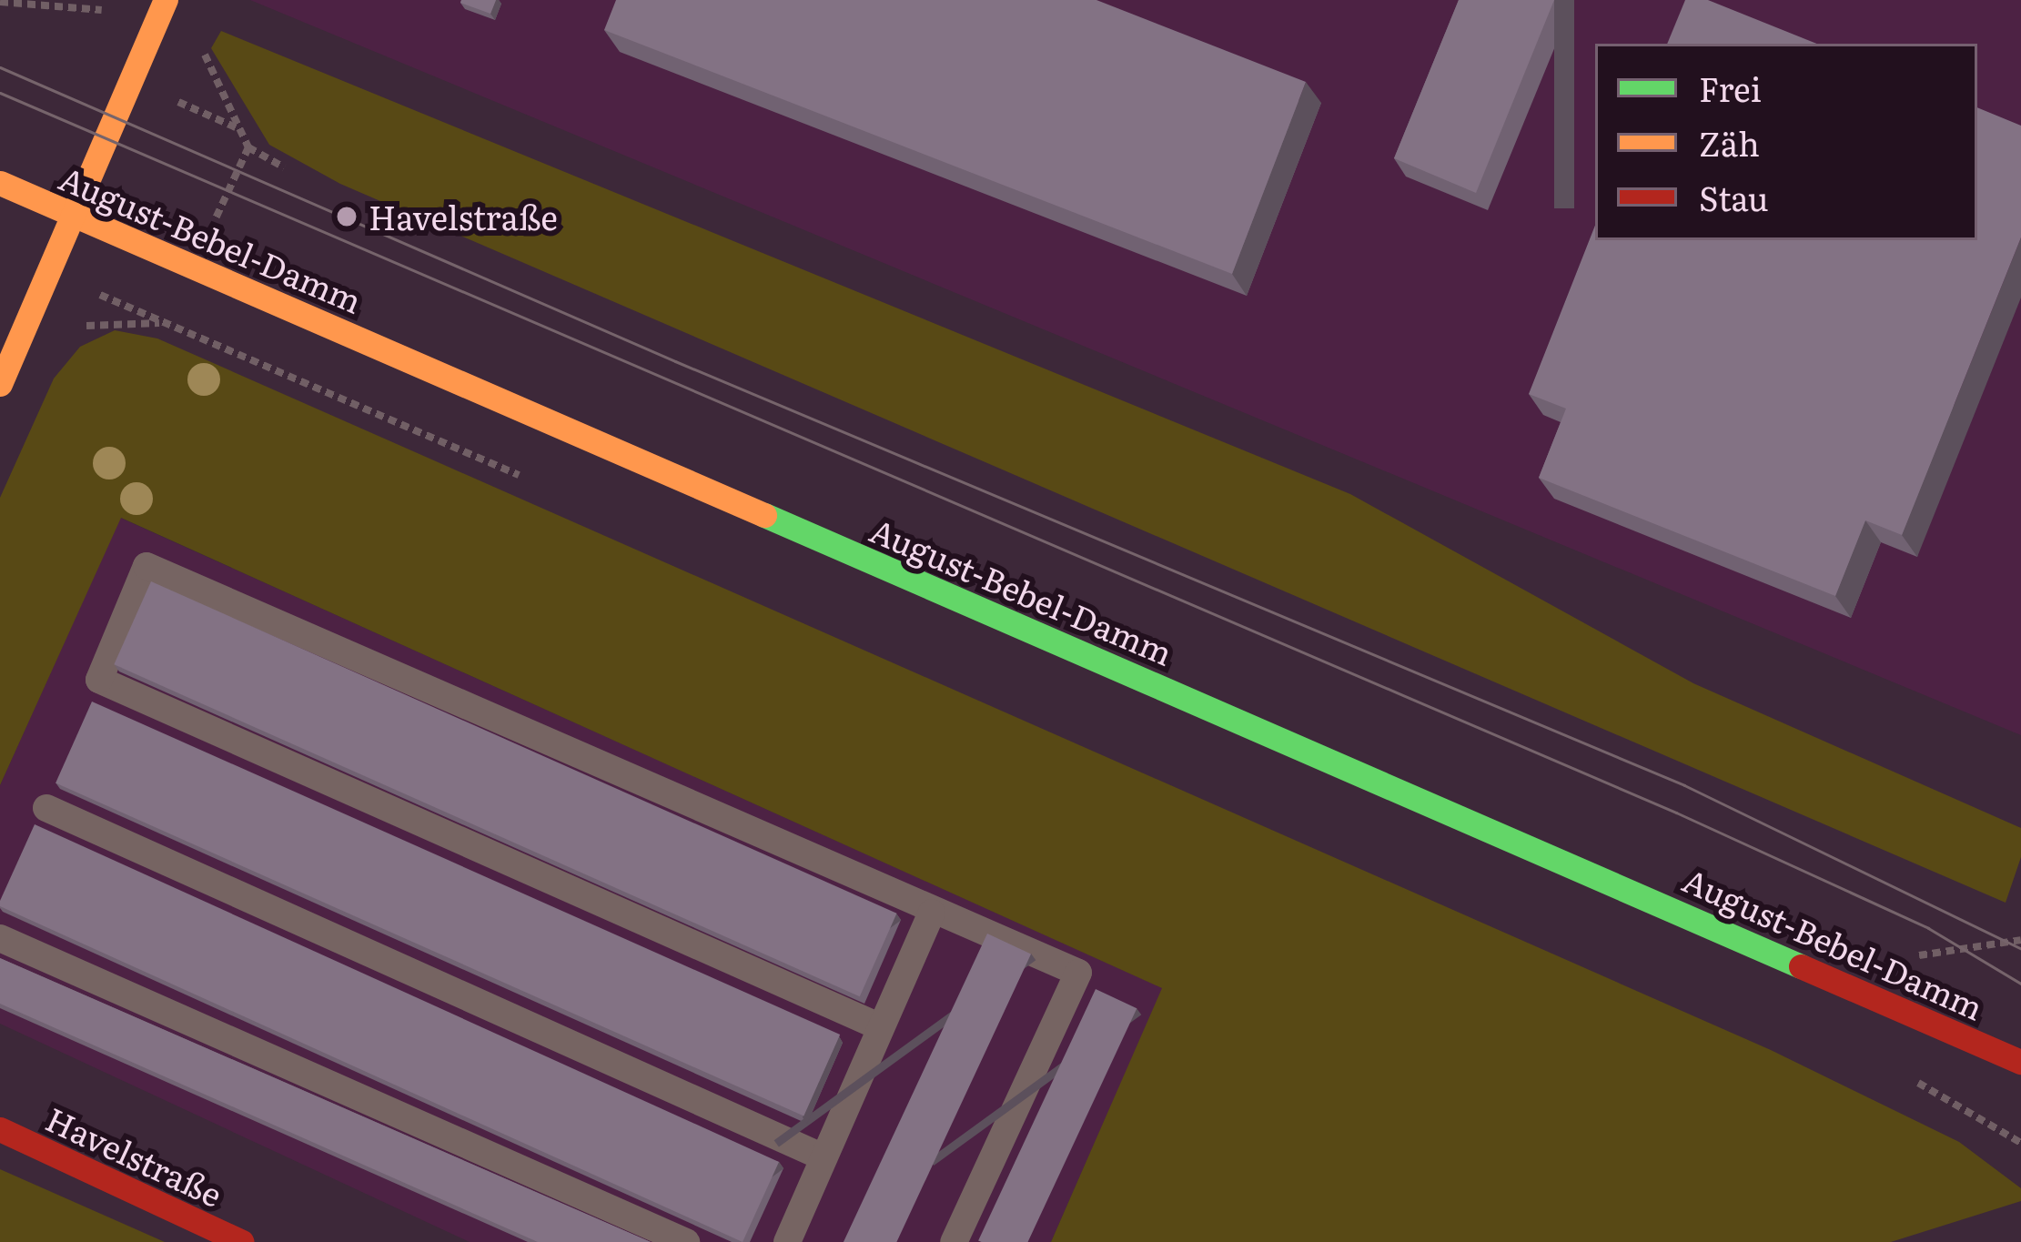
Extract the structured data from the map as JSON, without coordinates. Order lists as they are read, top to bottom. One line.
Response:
{"streets":{"main road":["August-Bebel-Damm","Havelstraße"]},"places":["Havelstraße"],"legend":["Frei","Zäh","Stau"]}
